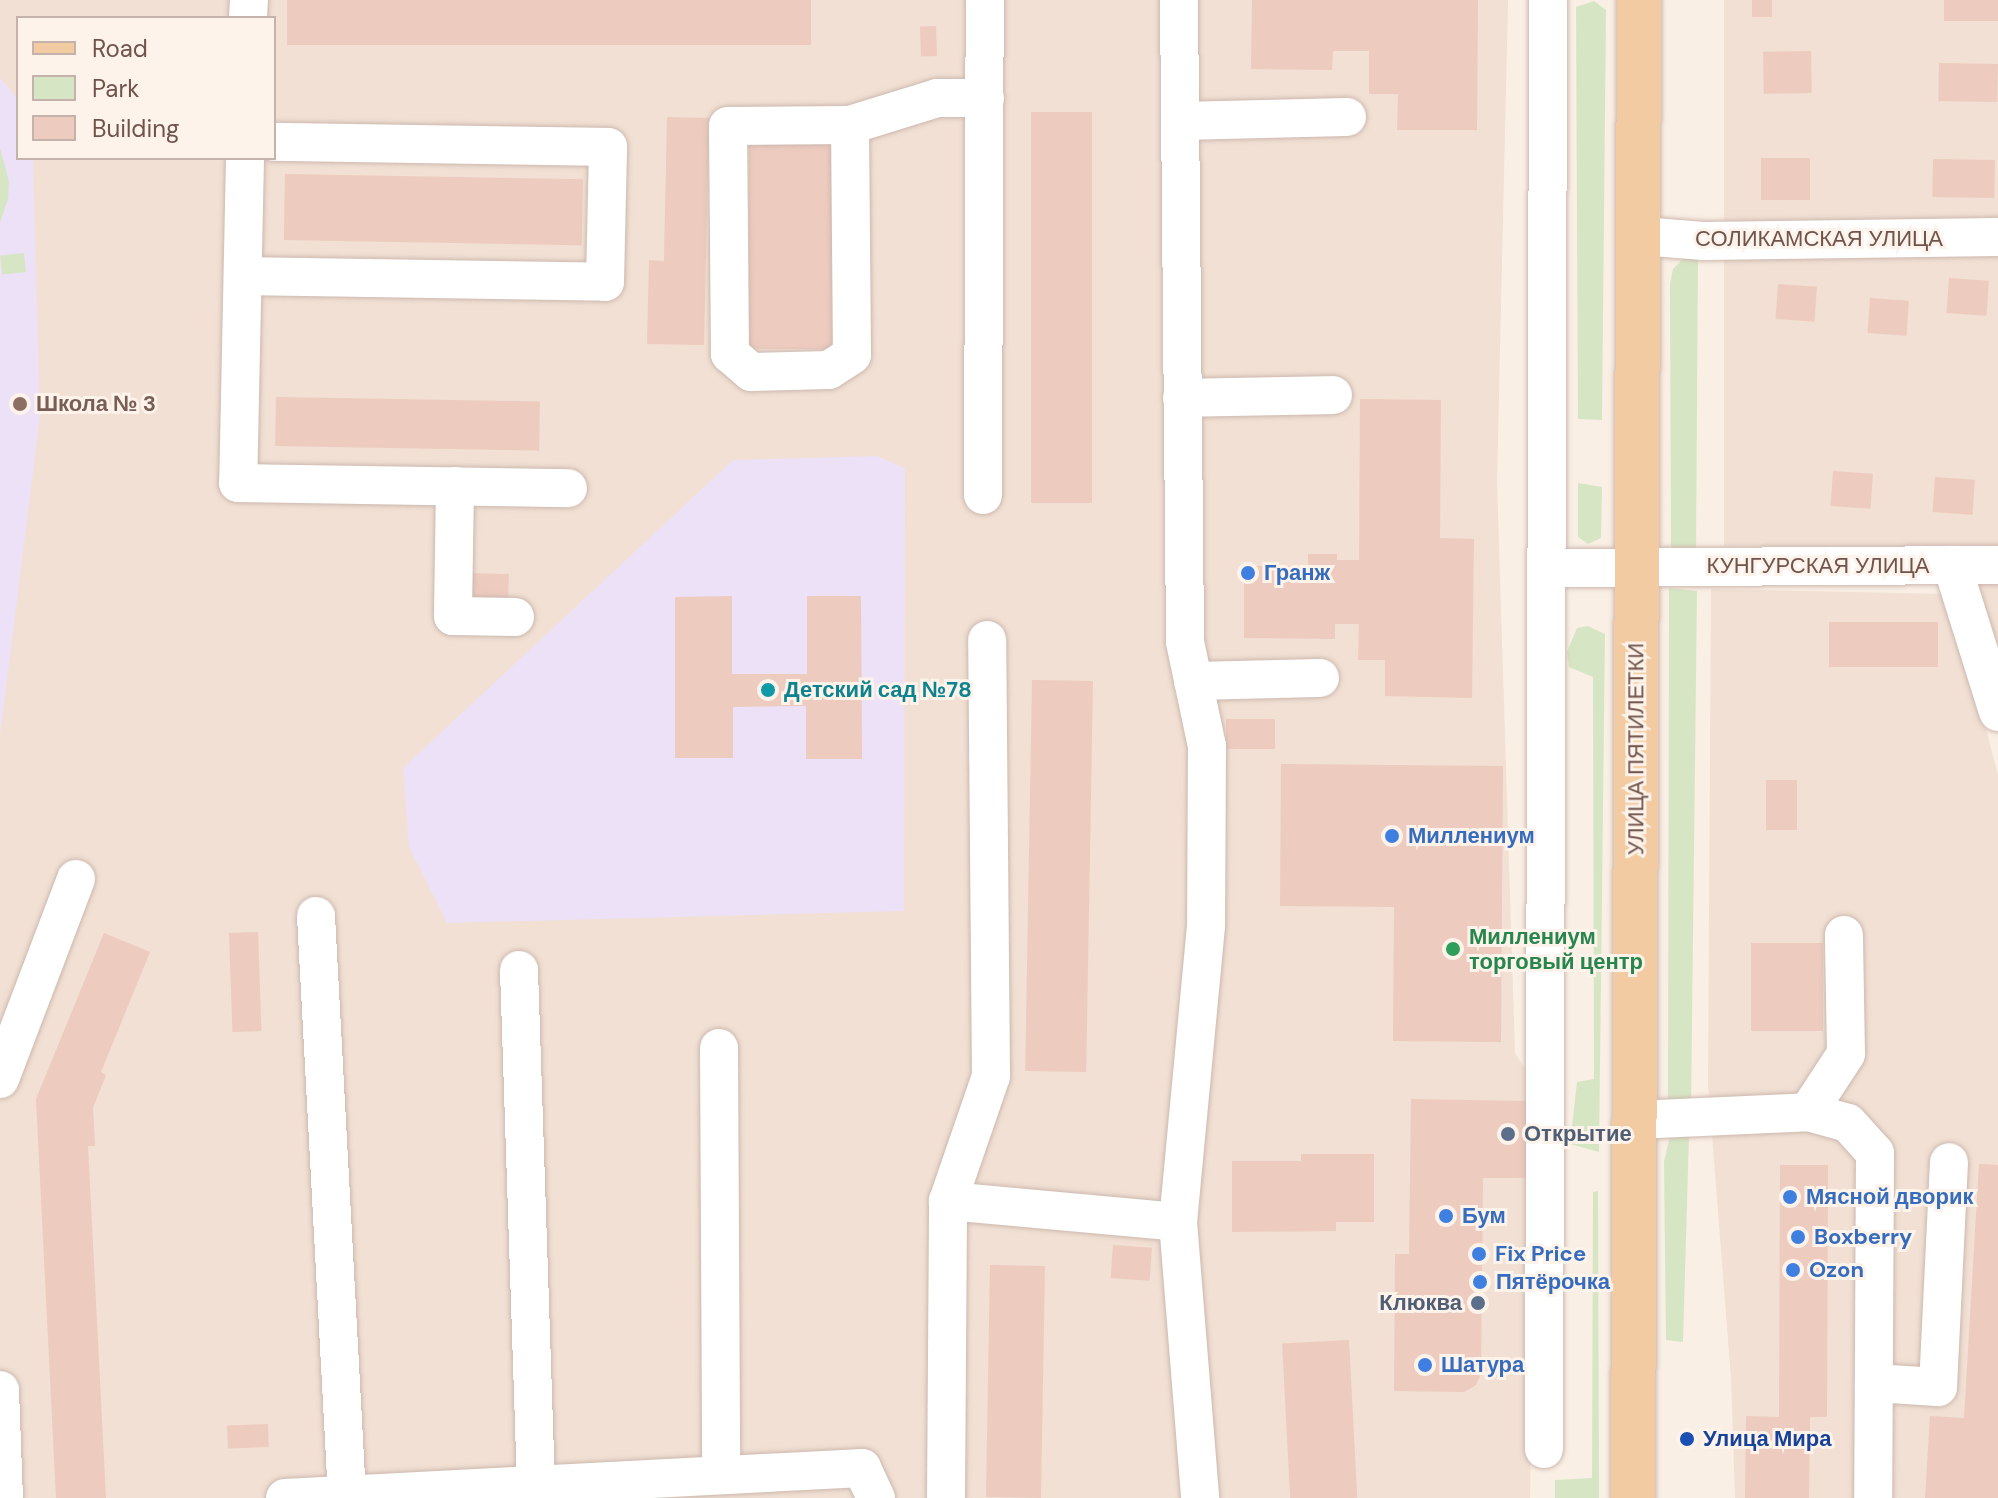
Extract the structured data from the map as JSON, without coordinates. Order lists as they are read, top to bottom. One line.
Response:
{"streets":{"main road":["УЛИЦА ПЯТИЛЕТКИ"],"street":["СОЛИКАМСКАЯ УЛИЦА","КУНГУРСКАЯ УЛИЦА"]},"crossings":[["СОЛИКАМСКАЯ УЛИЦА","УЛИЦА ПЯТИЛЕТКИ"],["КУНГУРСКАЯ УЛИЦА","УЛИЦА ПЯТИЛЕТКИ"]],"places":["Школа № 3","Гранж","Детский сад №78","Миллениум","Миллениум торговый центр","Открытие","Мясной дворик","Бум","Boxberry","Fix Price","Ozon","Пятёрочка","Клюква","Шатура","Улица Мира"],"legend":["Road","Park","Building"]}
